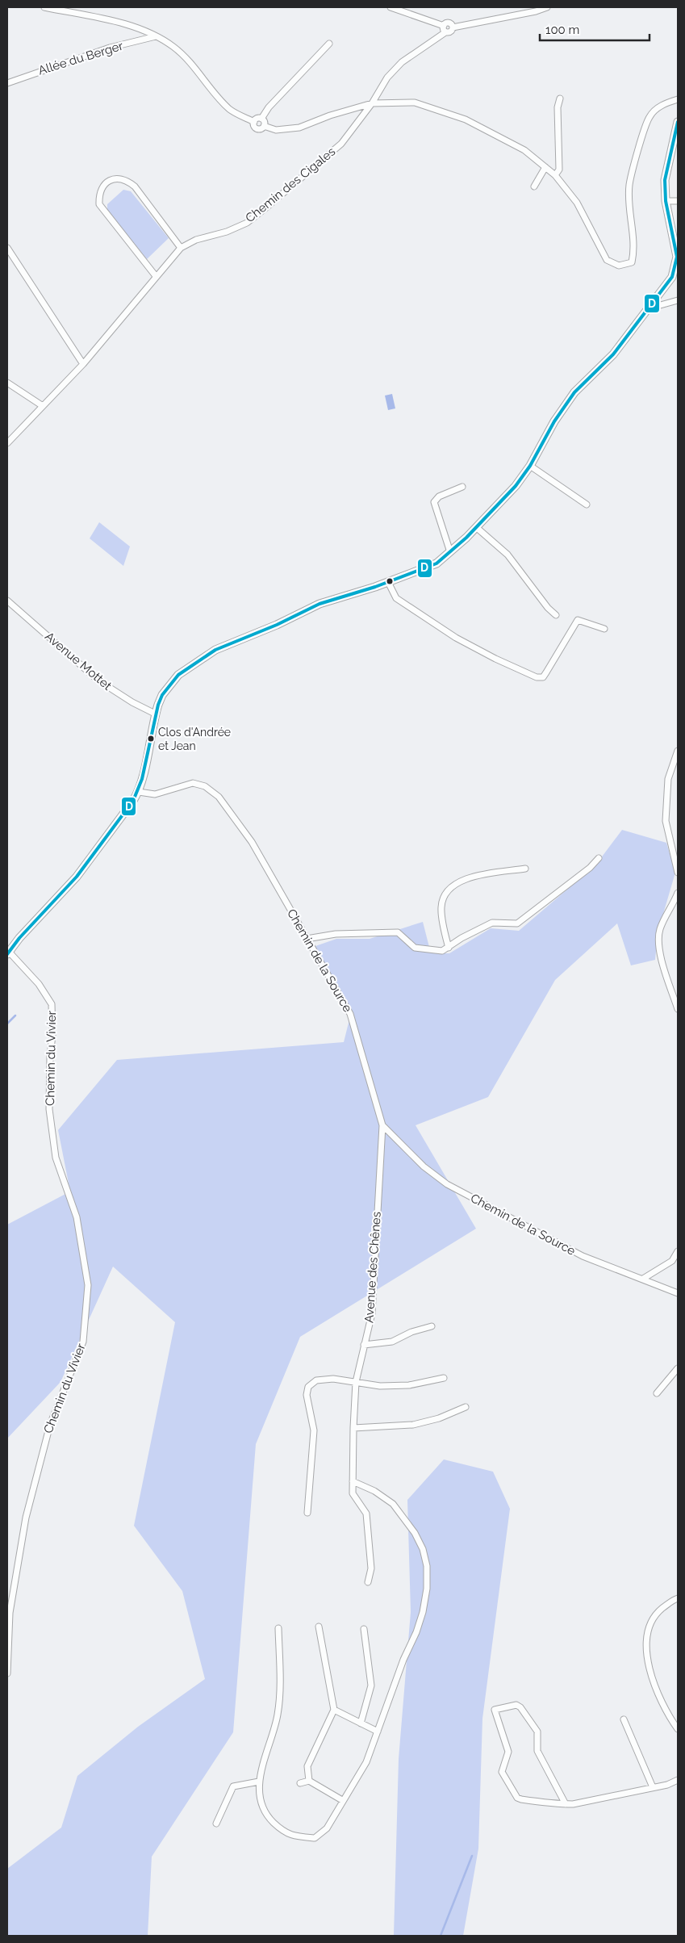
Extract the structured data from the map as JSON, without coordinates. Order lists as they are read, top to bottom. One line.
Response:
{"streets":{"street":["Allée du Berger","Chemin des Cigales","Avenue Mottet","Chemin de la Source","Chemin du Vivier","Avenue des Chênes"]},"crossings":[["Chemin de la Source","Avenue des Chênes"]],"places":["Clos d'Andrée et Jean"],"lines":["transit line D"],"scale_bar":"100 m"}
